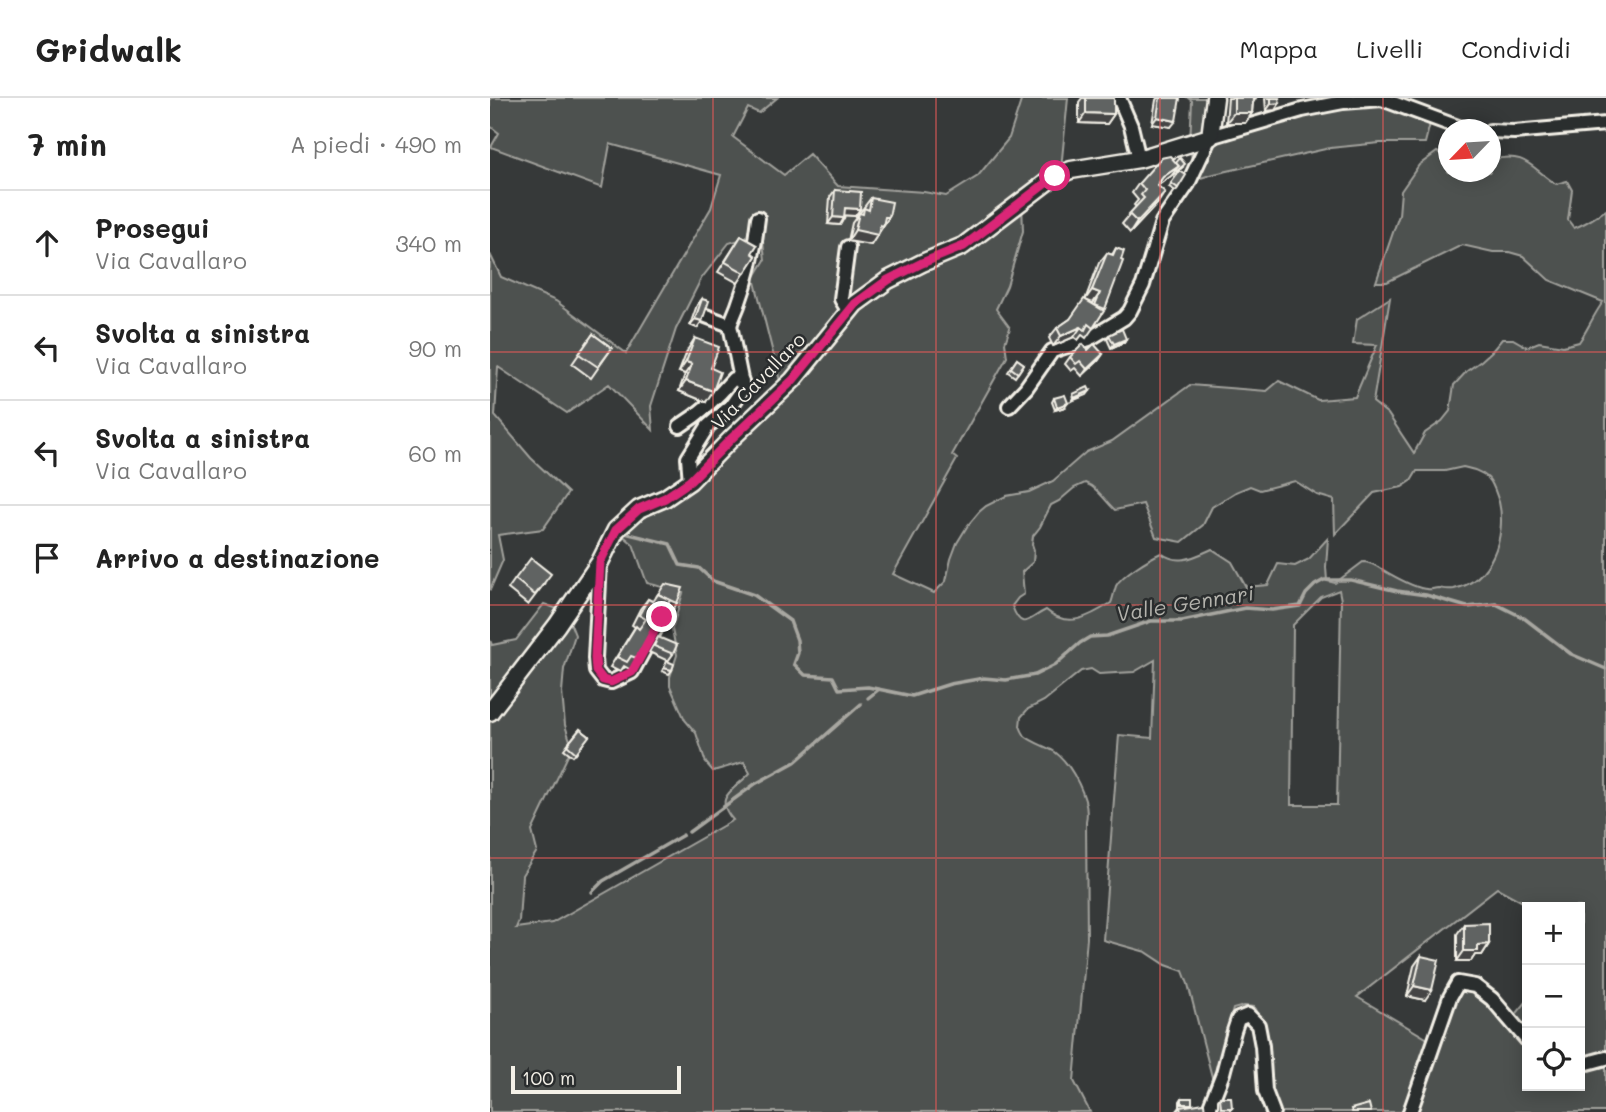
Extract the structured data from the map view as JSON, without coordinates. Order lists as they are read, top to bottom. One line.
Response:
{"streets":{"street":["Via Cavallaro"]},"water":["Valle Gennari"],"scale_bar":"100 m","north":"bottom left","page":{"header":"Gridwalk","nav":["Mappa","Livelli","Condividi"],"heading":["7 min","A piedi · 490 m"],"list":[["Prosegui","Via Cavallaro","340 m"],["Svolta a sinistra","Via Cavallaro","90 m"],["Svolta a sinistra","Via Cavallaro","60 m"],"Arrivo a destinazione"],"map_buttons":["+","−"],"scale":"100 m"}}
